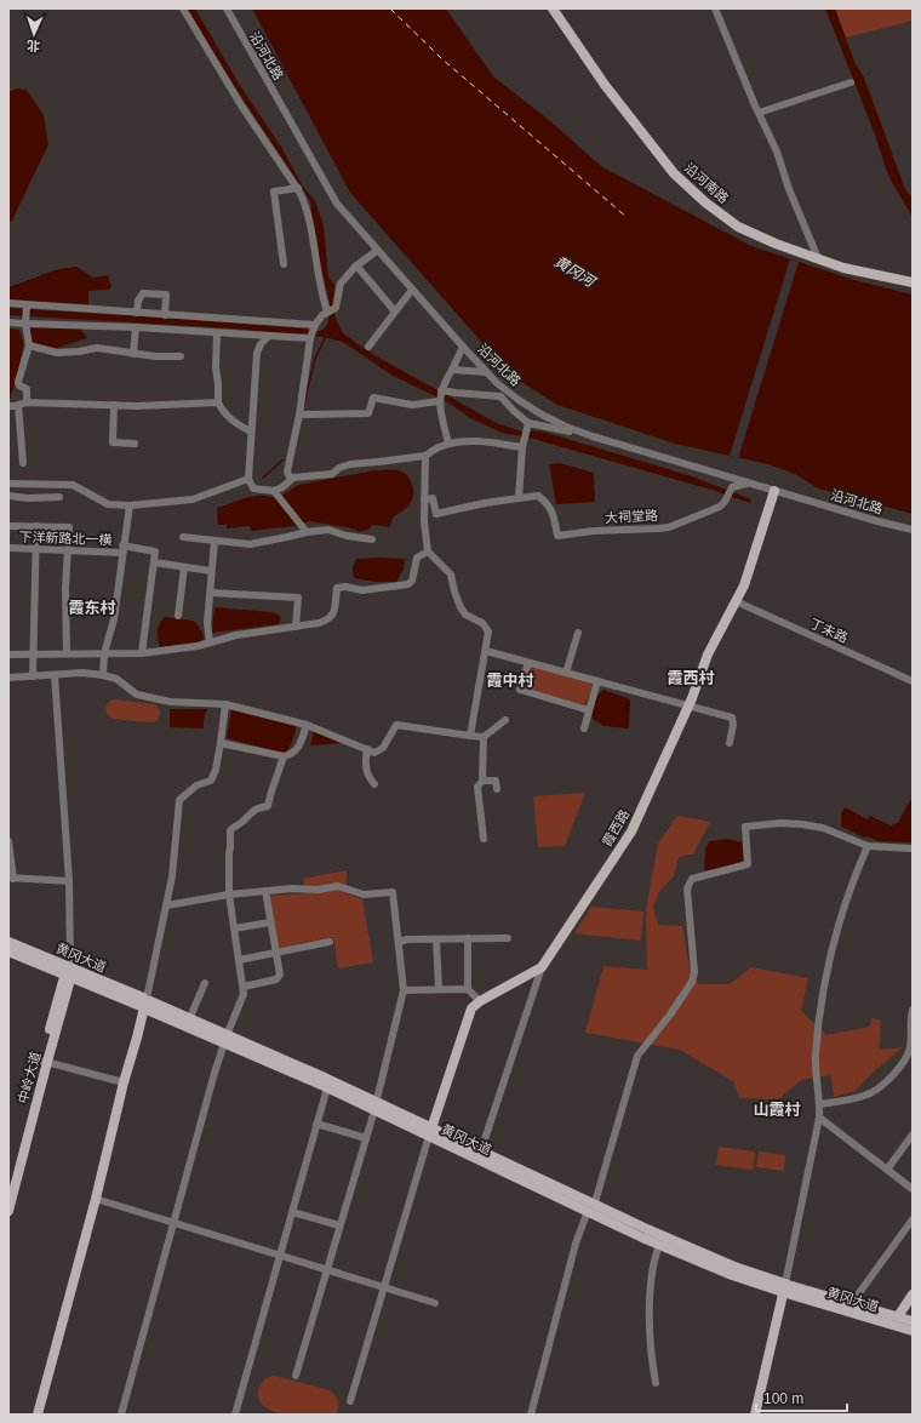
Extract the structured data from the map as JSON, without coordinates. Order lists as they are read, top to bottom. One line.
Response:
{"streets":{"main road":["沿河南路","霞西路","黄冈大道","中岭大道"],"street":["沿河北路","大祠堂路","下洋新路北一横","丁未路"]},"crossings":[["沿河北路","大祠堂路"],["沿河北路","霞西路"],["丁未路","霞西路"]],"districts":["霞东村","霞西村","霞中村","山霞村"],"water":["黄冈河"],"scale_bar":"100 m","north":"bottom"}
